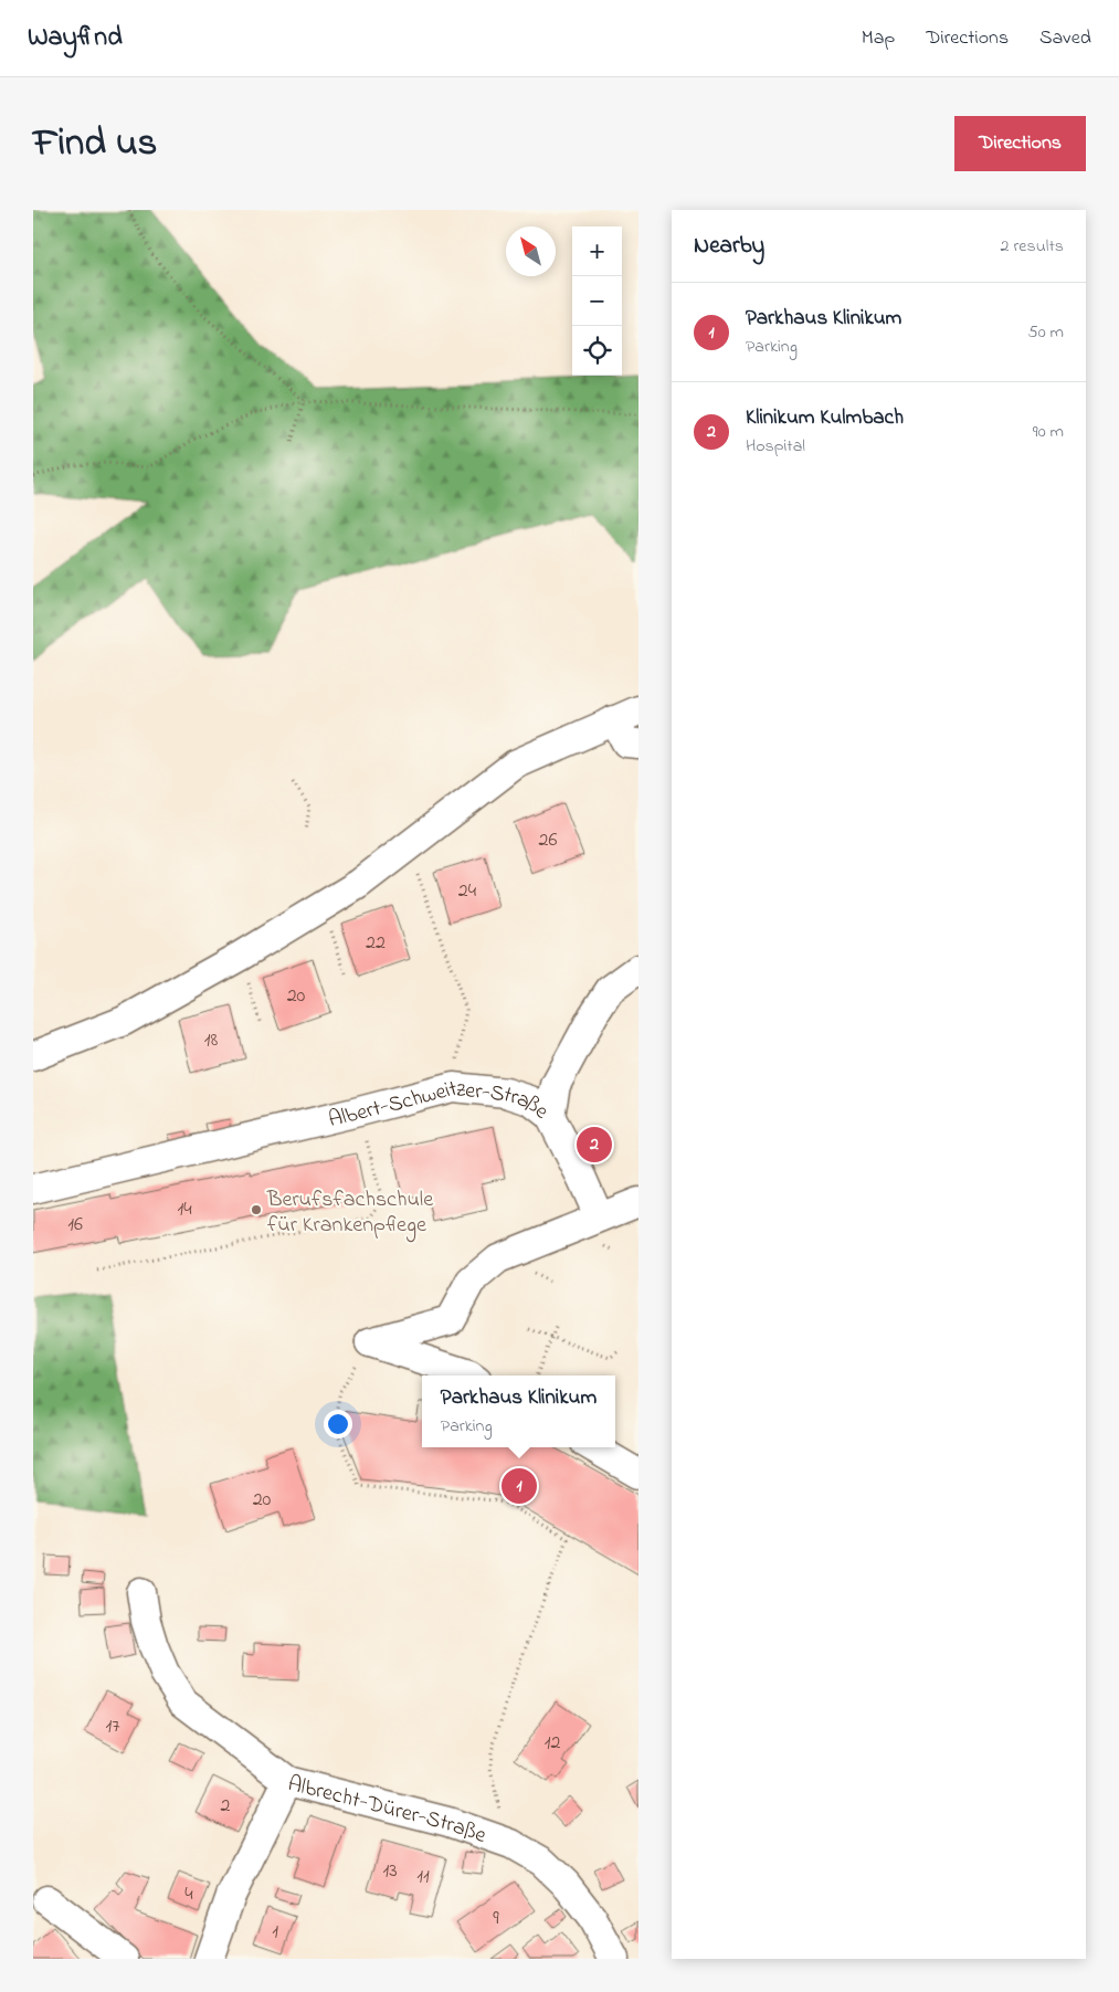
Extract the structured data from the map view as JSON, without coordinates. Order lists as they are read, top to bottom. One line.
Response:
{"streets":{"street":["Albert-Schweitzer-Straße","Albrecht-Dürer-Straße"]},"places":["Berufsfachschule für Krankenpflege"],"house_numbers":["26","24","22","20","18","14","16","20","17","12","2","13","11","4","9","1"],"north":"top left","page":{"header":"Wayfind","nav":["Map","Directions","Saved"],"title":"Find us","buttons":"Directions","heading":["Nearby","2 results"],"map_buttons":["+","−"],"list":[{"mark":"1","name":"Parkhaus Klinikum","note":"Parking","value":"50 m"},{"mark":"2","name":"Klinikum Kulmbach","note":"Hospital","value":"90 m"}],"pins":["2","1"],"popup":["Parkhaus Klinikum","Parking"]}}
